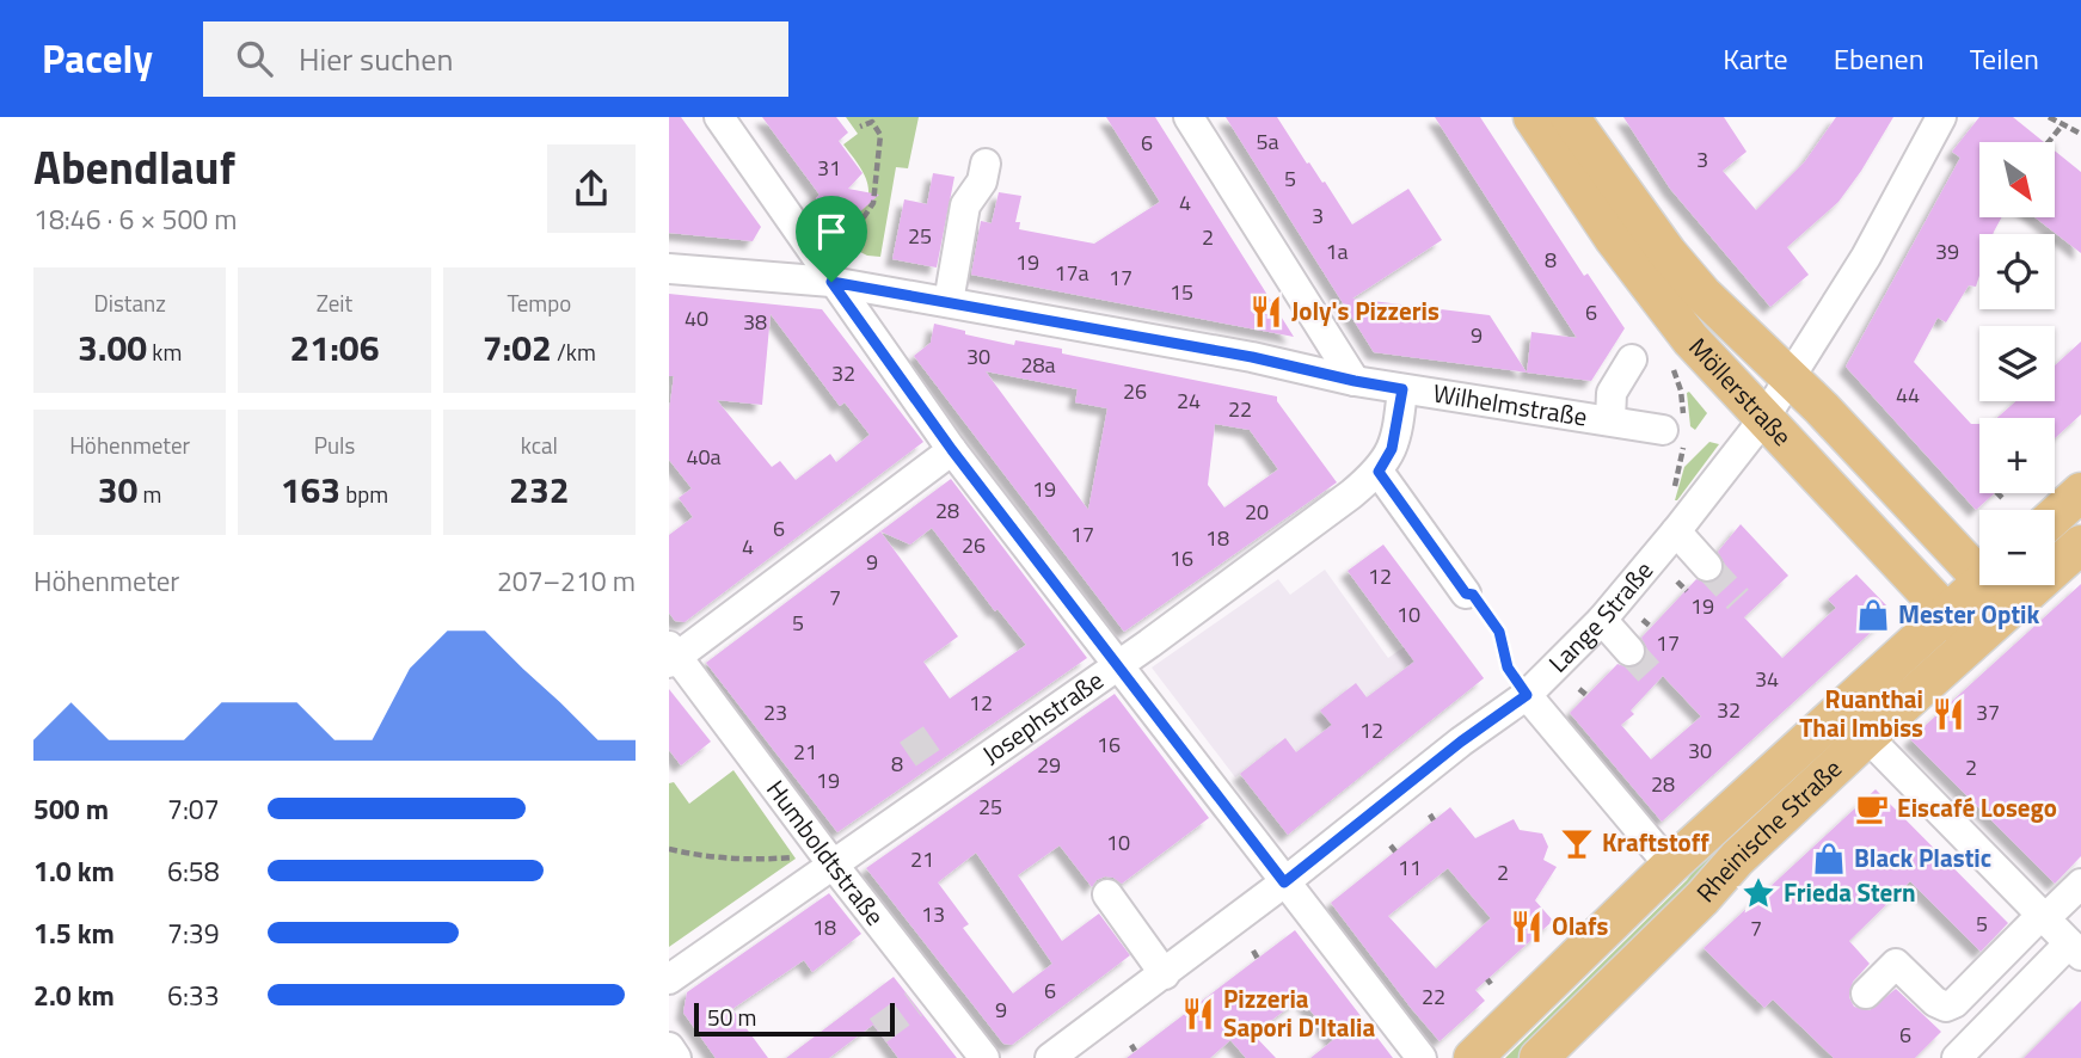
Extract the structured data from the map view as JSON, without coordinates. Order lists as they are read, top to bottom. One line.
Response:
{"streets":{"main road":["Möllerstraße","Rheinische Straße"],"street":["Wilhelmstraße","Lange Straße","Josephstraße","Humboldtstraße"]},"crossings":[["Möllerstraße","Lange Straße"],["Möllerstraße","Rheinische Straße"],["Wilhelmstraße","Josephstraße"],["Josephstraße","Humboldtstraße"]],"places":{"restaurant":["Joly's Pizzeris","Ruanthai Thai Imbiss","Olafs","Pizzeria Sapori D'Italia"],"shop":["Mester Optik","Black Plastic"],"cafe":["Eiscafé Losego"],"bar":["Kraftstoff"],"place":["Frieda Stern"]},"house_numbers":["5a","6","3","31","5","4","3","25","2","1a","39","8","19","17a","17","15","6","40","38","9","30","28a","32","26","44","24","22","40a","19","28","20","6","17","18","26","4","16","9","12","7","19","10","5","17","34","12","32","23","37","12","16","30","21","8","29","2","19","28","25","10","21","11","2","13","5","18","7","6","22","9","6"],"scale_bar":"50 m","north":"bottom right","page":{"header":"Pacely","search":"Hier suchen","nav":["Karte","Ebenen","Teilen"],"heading":["Abendlauf","18:46 · 6 × 500 m"],"map_buttons":["+","−"],"stats":[["Distanz","3.00 km"],["Zeit","21:06"],["Tempo","7:02 /km"],["Höhenmeter","30 m"],["Puls","163 bpm"],["kcal","232"]],"chart":["Höhenmeter","207–210 m"],"list":[{"name":"500 m","note":"7:07"},{"name":"1.0 km","note":"6:58"},{"name":"1.5 km","note":"7:39"},{"name":"2.0 km","note":"6:33"}],"scale":"50 m"}}
